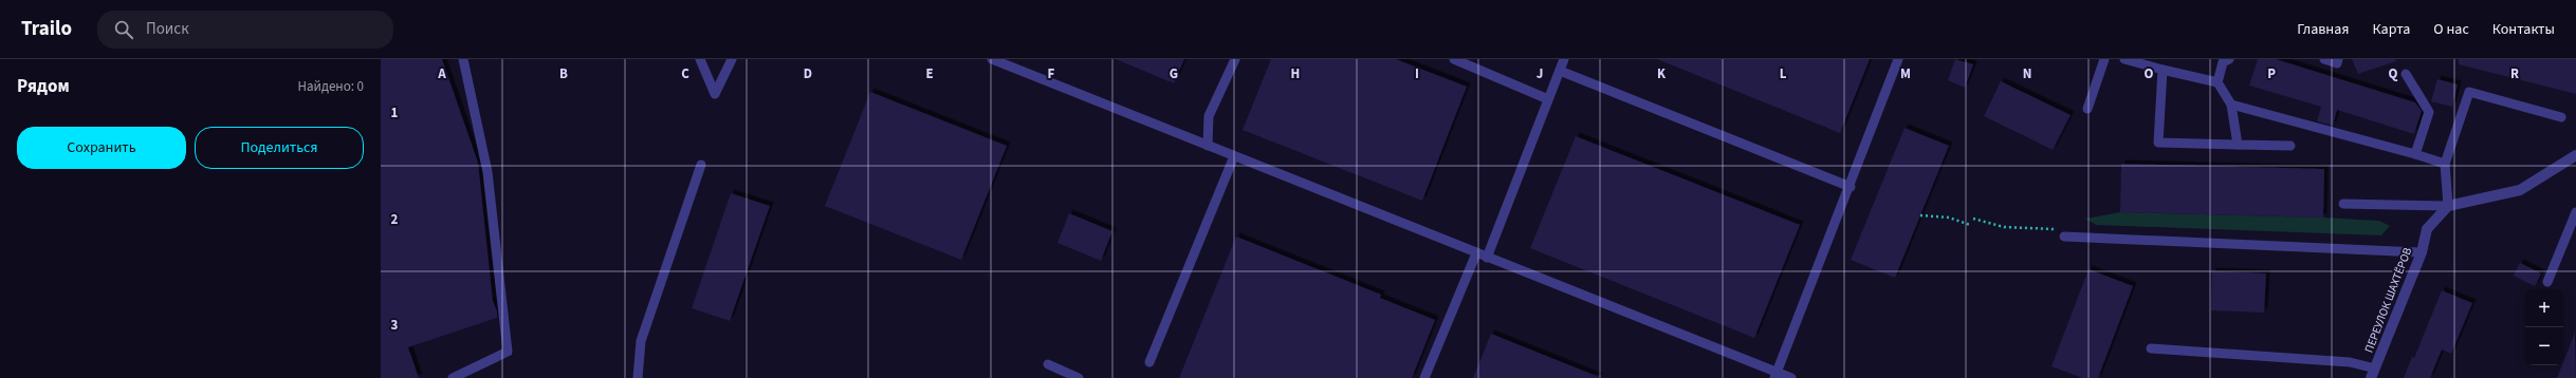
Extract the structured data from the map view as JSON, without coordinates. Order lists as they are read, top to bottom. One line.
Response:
{"streets":{"street":["ПЕРЕУЛОК ШАХТЁРОВ"]},"page":{"header":"Trailo","search":"Поиск","nav":["Главная","Карта","О нас","Контакты"],"heading":["Рядом","Найдено: 0"],"buttons":["Сохранить","Поделиться"],"map_buttons":["+","−"]},"grid":{"columns":["A","B","C","D","E","F","G","H","I","J","K","L","M","N","O","P","Q","R"],"rows":["1","2","3"]}}
